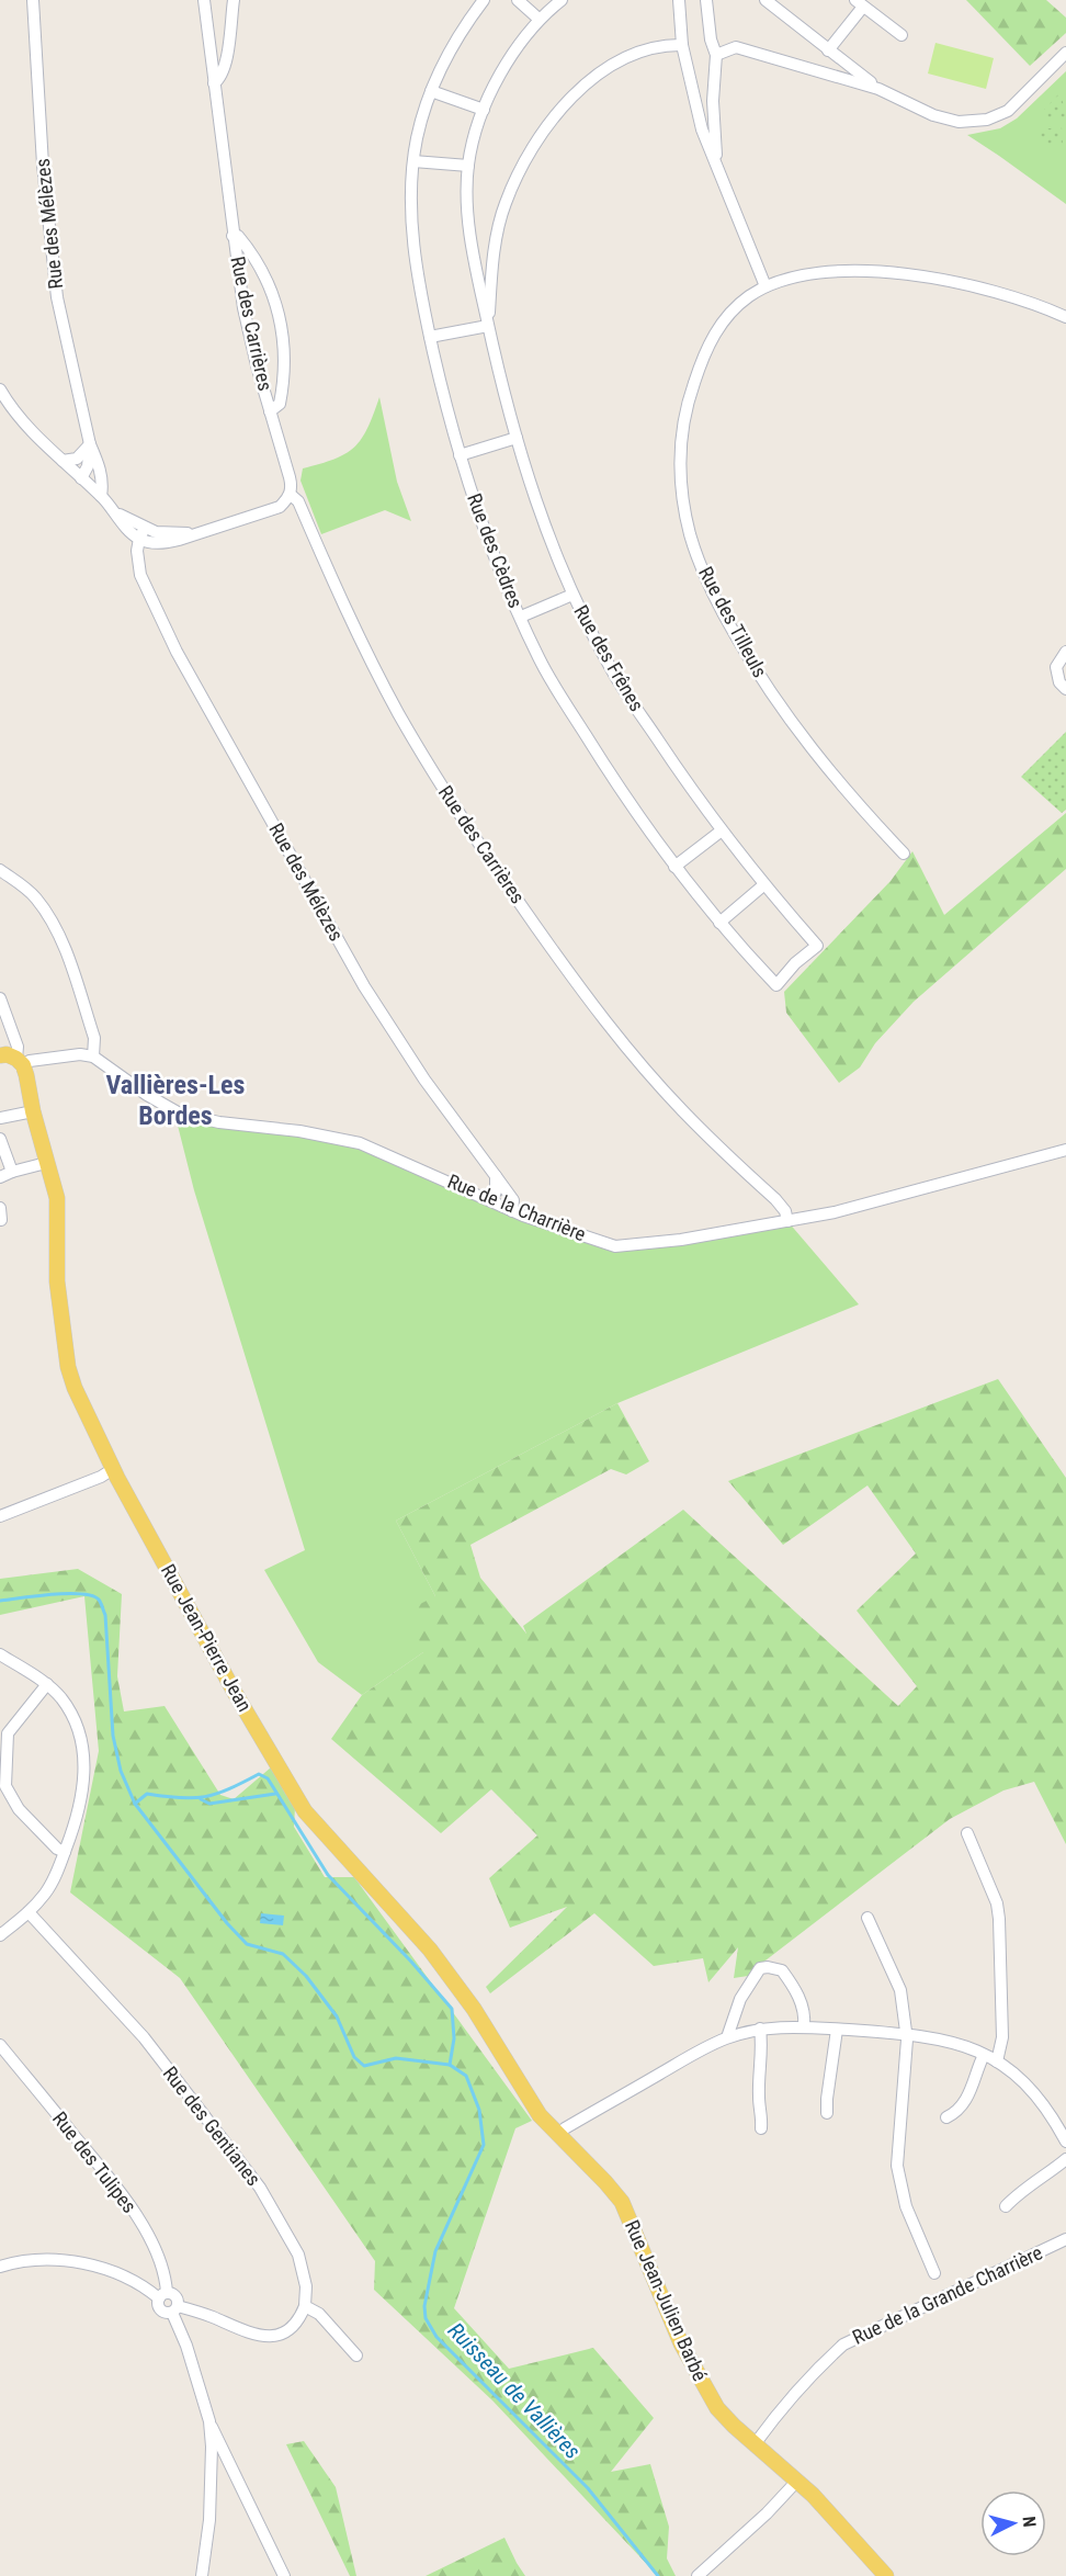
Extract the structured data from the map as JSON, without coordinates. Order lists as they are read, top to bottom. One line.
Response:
{"streets":{"main road":["Rue Jean-Pierre Jean","Rue Jean-Julien Barbé"],"street":["Rue des Mélèzes","Rue des Carrières","Rue des Cèdres","Rue des Tilleuls","Rue des Frênes","Rue de la Charrière","Rue des Gentianes","Rue des Tulipes","Rue de la Grande Charrière"]},"crossings":[["Rue des Mélèzes","Rue de la Charrière"],["Rue des Carrières","Rue de la Charrière"],["Rue des Cèdres","Rue des Frênes"],["Rue Jean-Pierre Jean","Rue Jean-Julien Barbé"],["Rue de la Grande Charrière","Rue Jean-Julien Barbé"]],"districts":["Vallières-Les Bordes"],"water":["Ruisseau de Vallières"],"north":"right"}
